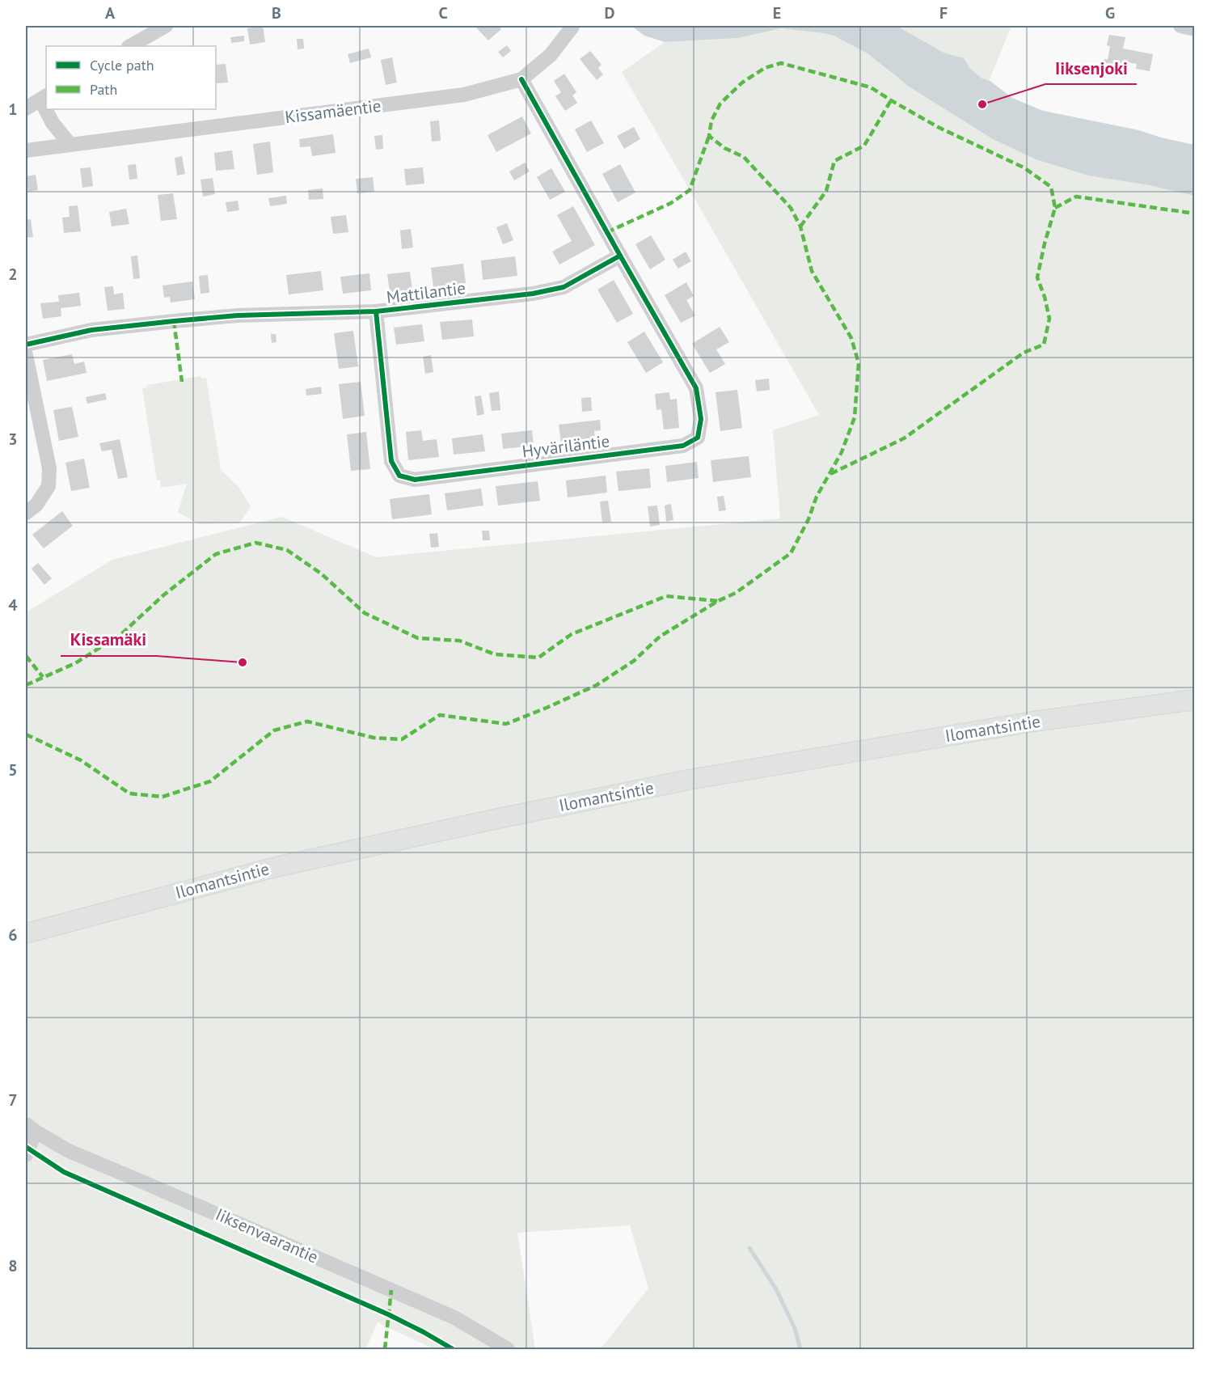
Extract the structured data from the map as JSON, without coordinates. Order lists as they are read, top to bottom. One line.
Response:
{"streets":{"main road":["Ilomantsintie"],"street":["Kissamäentie","Mattilantie","Hyväriläntie","Iiksenvaarantie"]},"crossings":[["Mattilantie","Hyväriläntie"]],"places":["Iiksenjoki","Kissamäki"],"legend":["Cycle path","Path"],"grid":{"columns":["A","B","C","D","E","F","G"],"rows":["1","2","3","4","5","6","7","8"]}}
